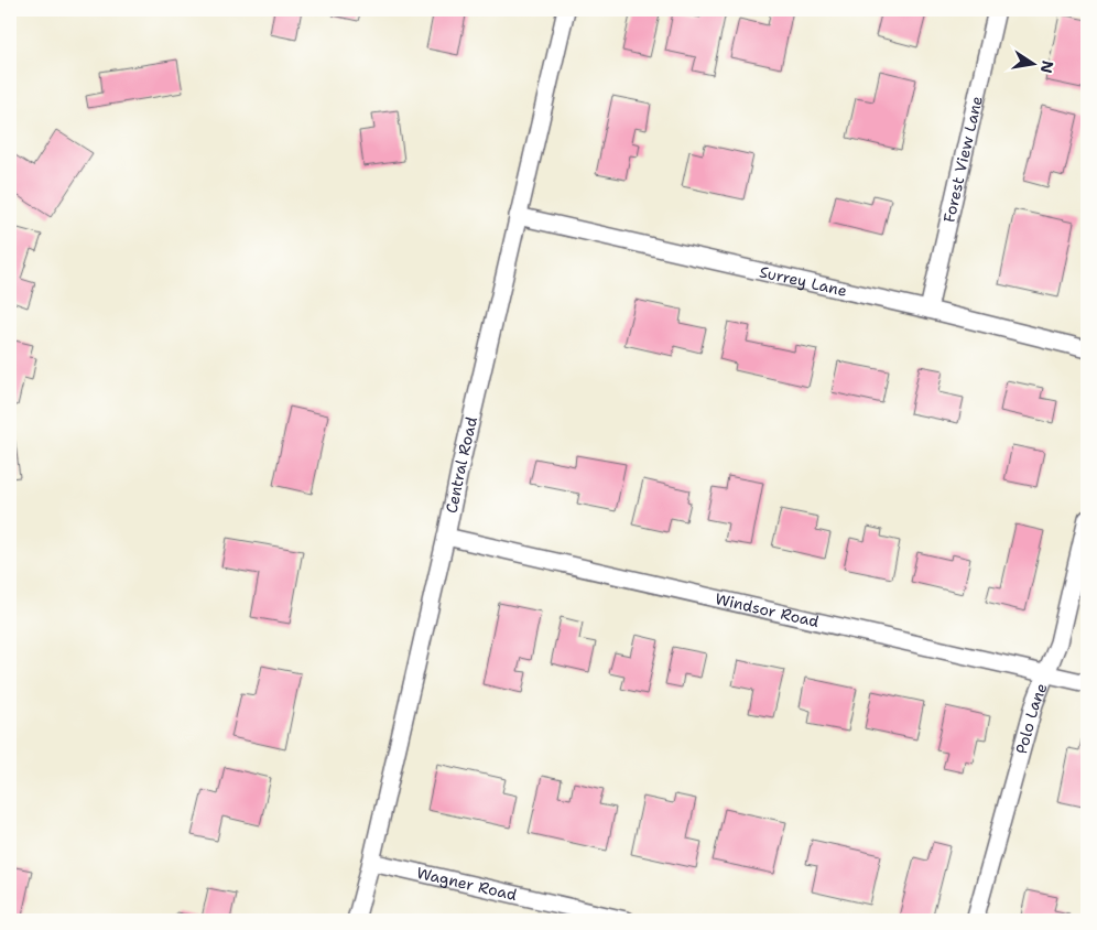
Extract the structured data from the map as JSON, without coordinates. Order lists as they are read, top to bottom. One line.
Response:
{"streets":{"street":["Forest View Lane","Surrey Lane","Central Road","Windsor Road","Polo Lane","Wagner Road"]},"crossings":[["Forest View Lane","Surrey Lane"],["Surrey Lane","Central Road"],["Central Road","Windsor Road"],["Central Road","Wagner Road"],["Windsor Road","Polo Lane"]],"north":"right"}
